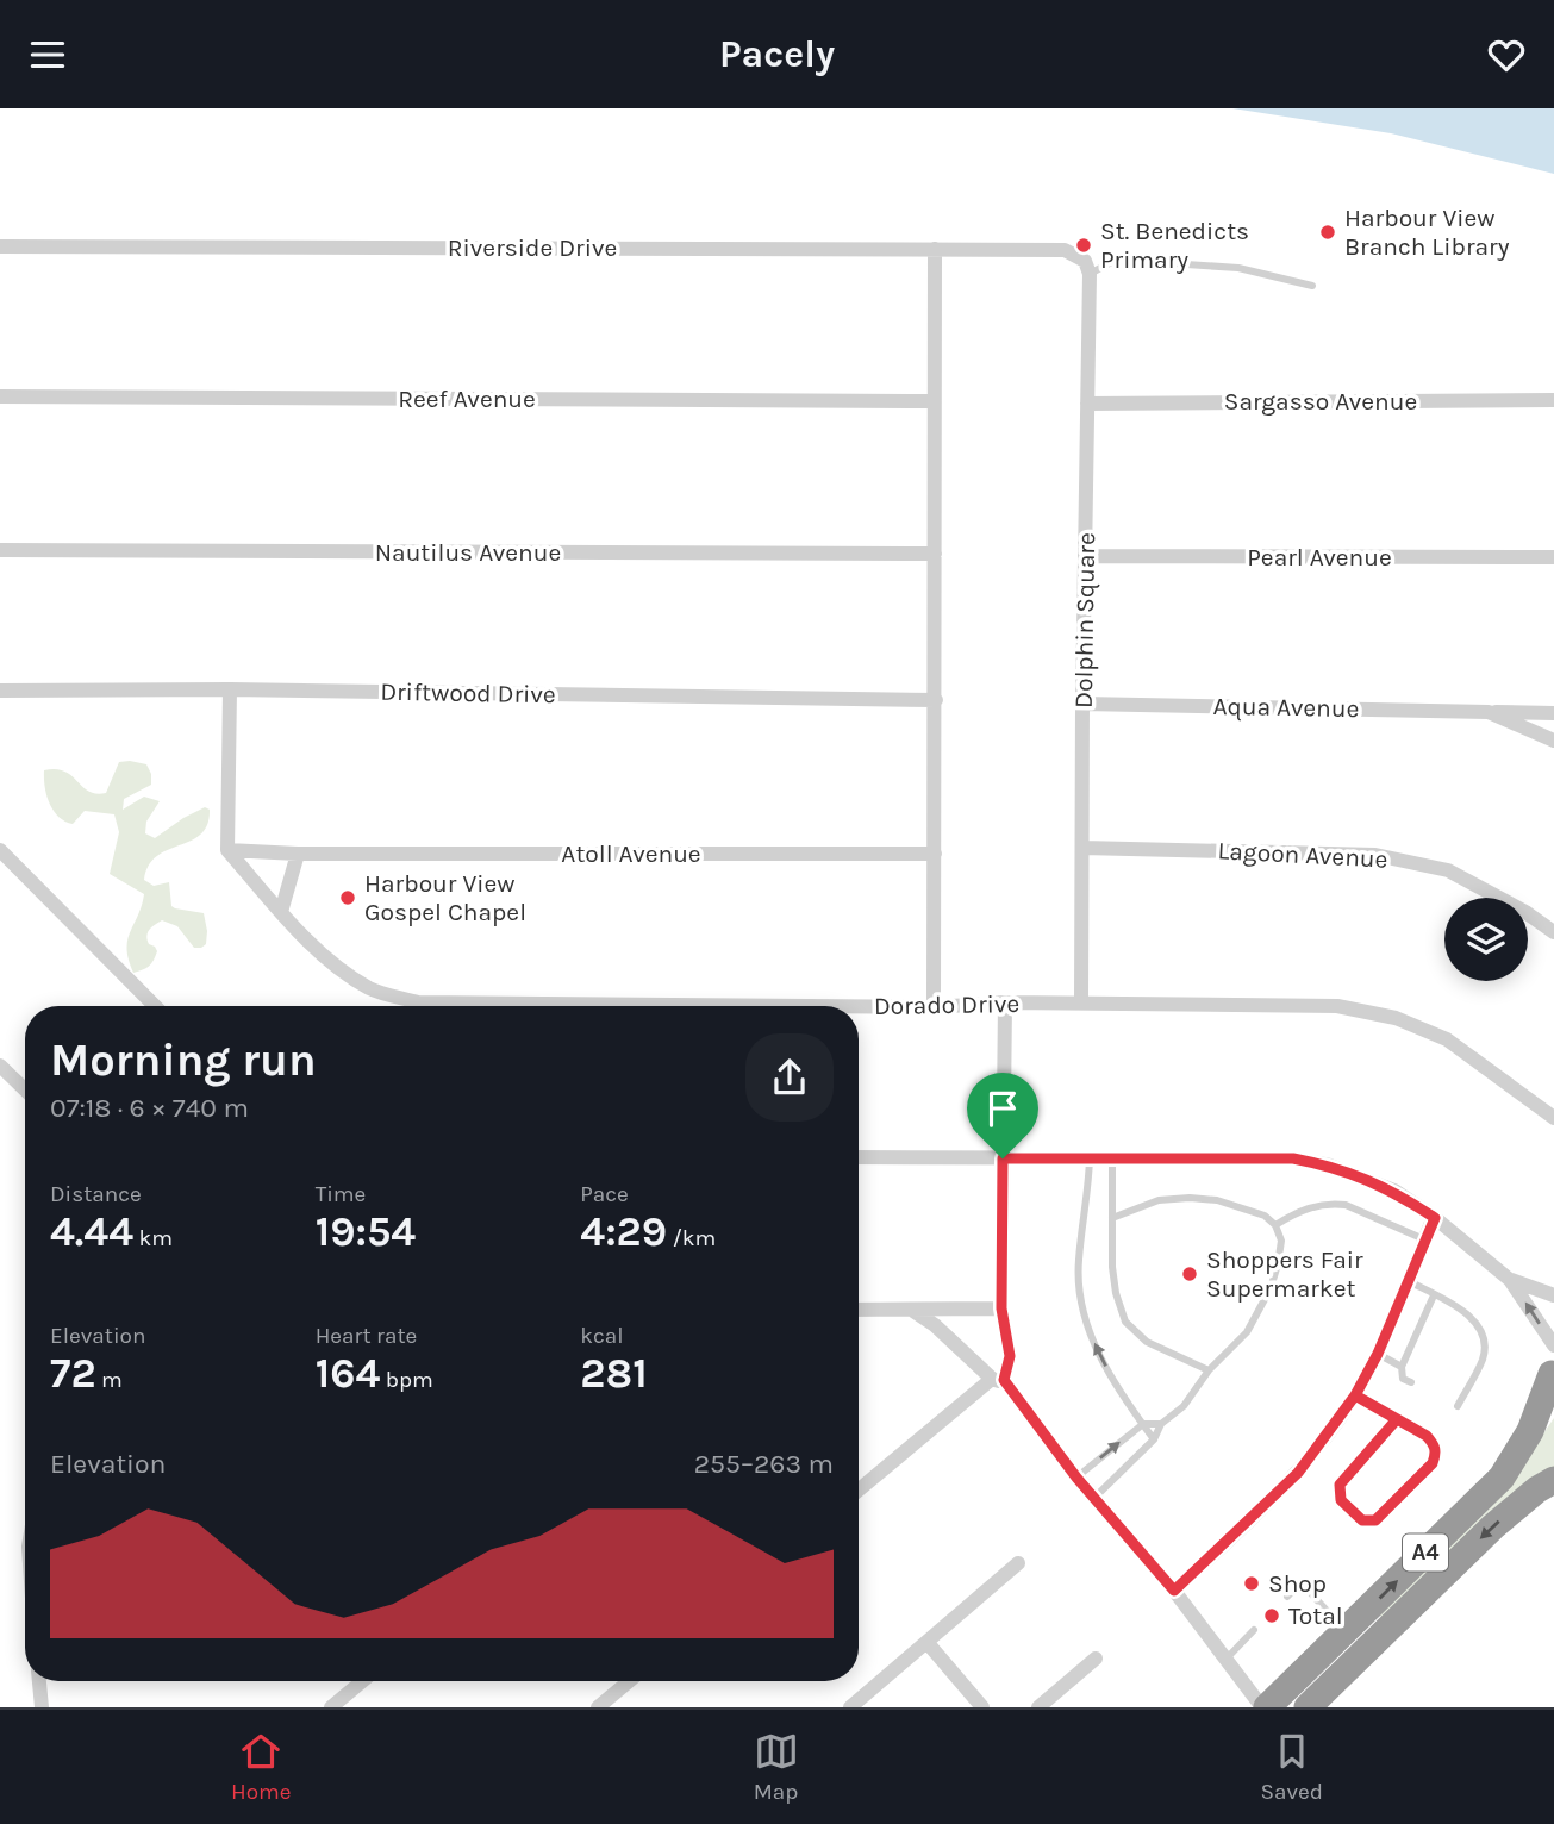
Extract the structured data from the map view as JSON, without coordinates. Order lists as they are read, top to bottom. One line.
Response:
{"streets":{"highway":["A4"],"street":["Riverside Drive","Reef Avenue","Sargasso Avenue","Nautilus Avenue","Pearl Avenue","Dolphin Square","Driftwood Drive","Aqua Avenue","Atoll Avenue","Lagoon Avenue","Dorado Drive"]},"crossings":[["Riverside Drive","Dolphin Square"],["Sargasso Avenue","Dolphin Square"],["Pearl Avenue","Dolphin Square"],["Dolphin Square","Aqua Avenue"],["Dolphin Square","Lagoon Avenue"],["Dolphin Square","Dorado Drive"],["Atoll Avenue","Dorado Drive"]],"places":["Harbour View Branch Library","St. Benedicts Primary","Harbour View Gospel Chapel","Shoppers Fair Supermarket","Shop","Total"],"page":{"header":"Pacely","heading":["Morning run","07:18 · 6 × 740 m"],"stats":[["Distance","4.44 km"],["Time","19:54"],["Pace","4:29 /km"],["Elevation","72 m"],["Heart rate","164 bpm"],["kcal","281"]],"chart":["Elevation","255–263 m"],"tabs":["Home","Map","Saved"]}}
